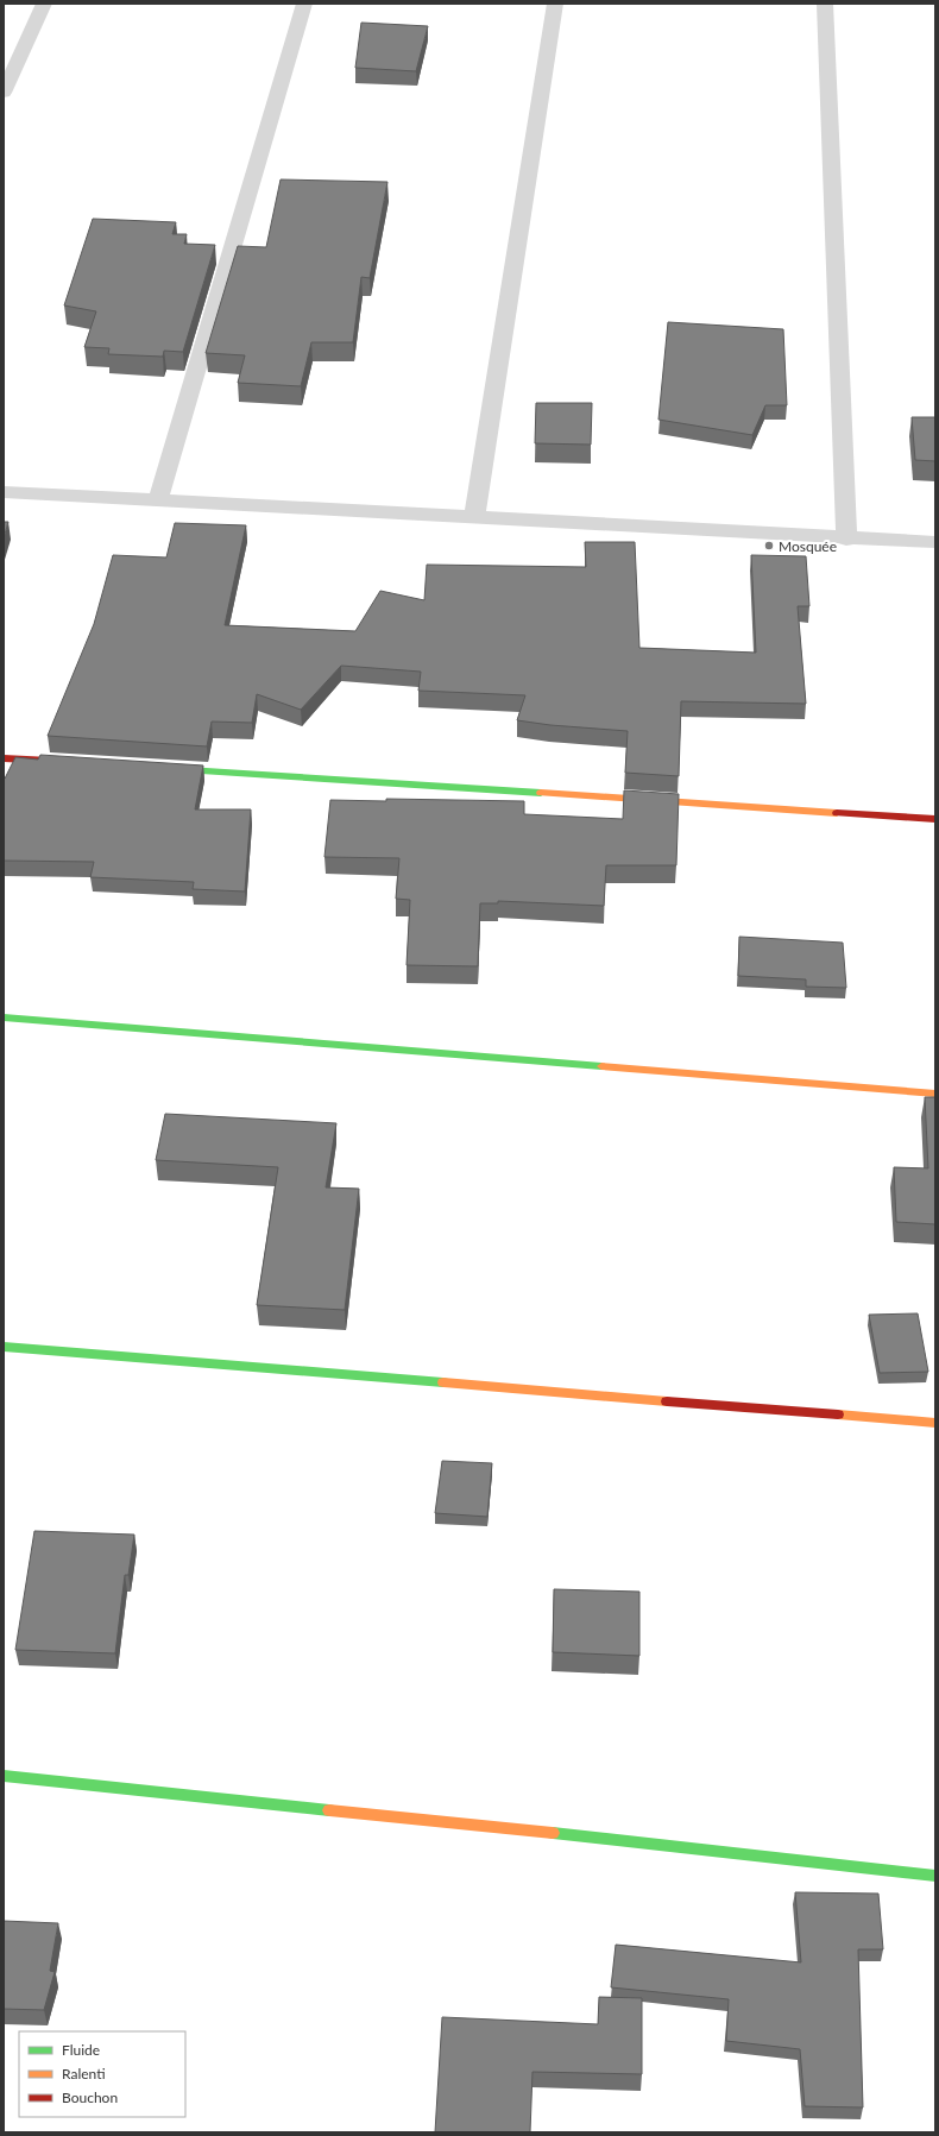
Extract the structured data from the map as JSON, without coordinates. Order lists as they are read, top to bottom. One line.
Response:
{"places":["Mosquée"],"legend":["Fluide","Ralenti","Bouchon"]}
